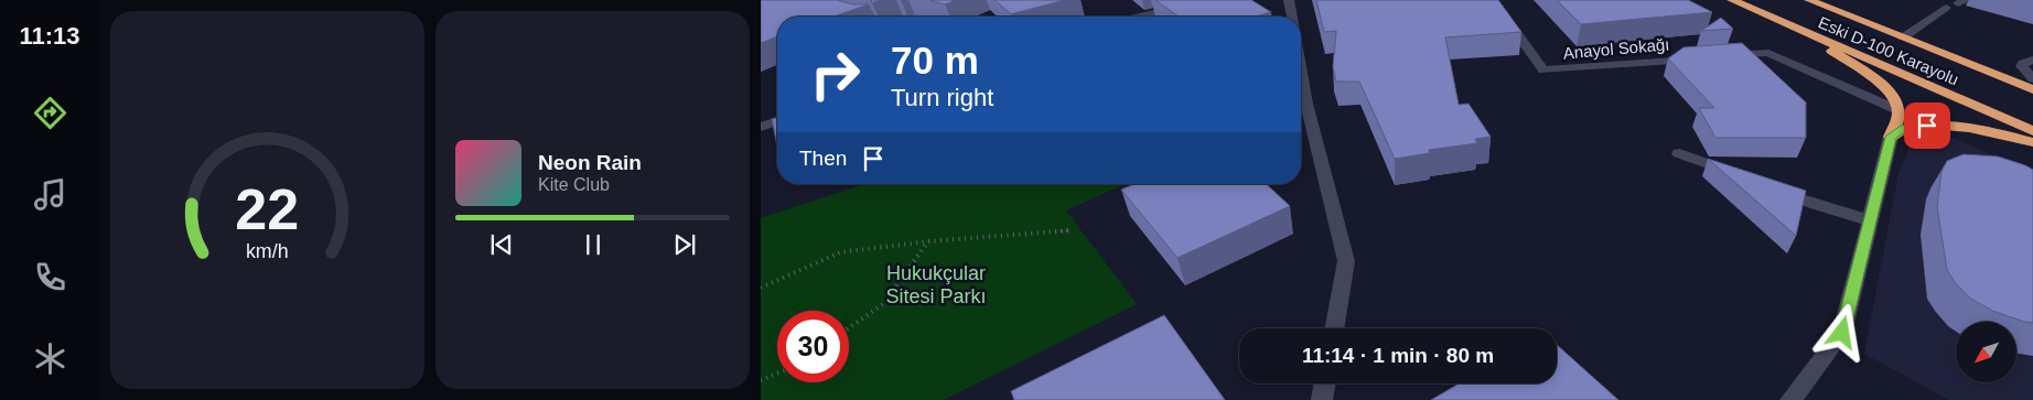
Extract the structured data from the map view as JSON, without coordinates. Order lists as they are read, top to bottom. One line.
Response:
{"streets":{"highway":["Eski D-100 Karayolu"],"street":["Anayol Sokağı"]},"parks":["Hukukçular Sitesi Parkı"],"north":"bottom left","page":{"tabs":"11:13","turn":["70 m","Turn right"],"then":"Then","song":["Neon Rain","Kite Club"],"limit":"30","trip":"11:14 · 1 min · 80 m","gauge":["22","km/h"]}}
